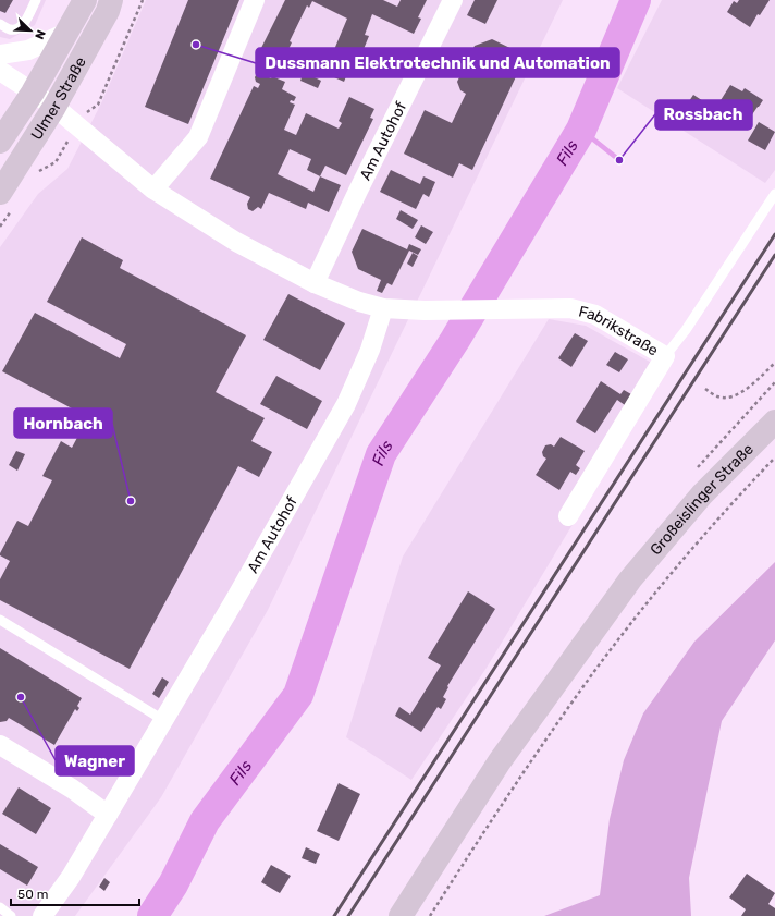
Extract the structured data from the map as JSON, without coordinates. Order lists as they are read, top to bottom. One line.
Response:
{"streets":{"main road":["Ulmer Straße","Großeislinger Straße"],"street":["Am Autohof","Fabrikstraße"]},"crossings":[["Am Autohof","Fabrikstraße"]],"water":["Fils"],"places":["Dussmann Elektrotechnik und Automation","Rossbach","Hornbach","Wagner"],"scale_bar":"50 m","north":"bottom right"}
